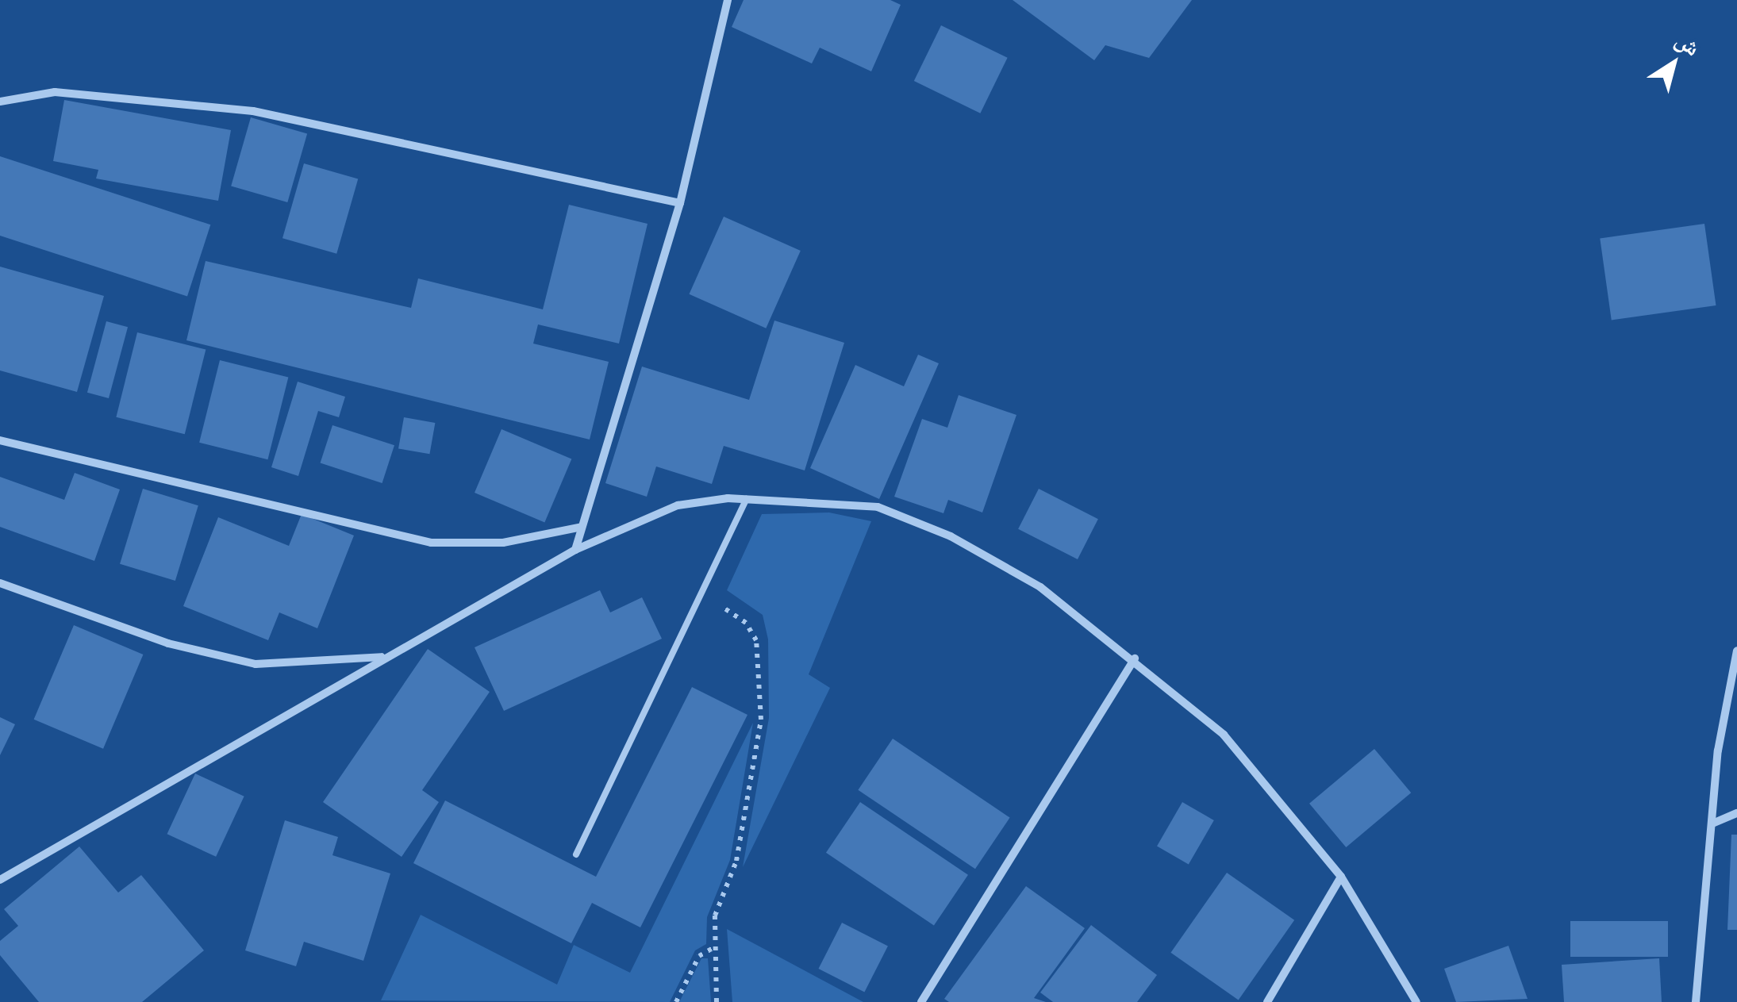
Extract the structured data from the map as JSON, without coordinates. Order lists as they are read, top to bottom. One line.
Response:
{"north":"top right"}
